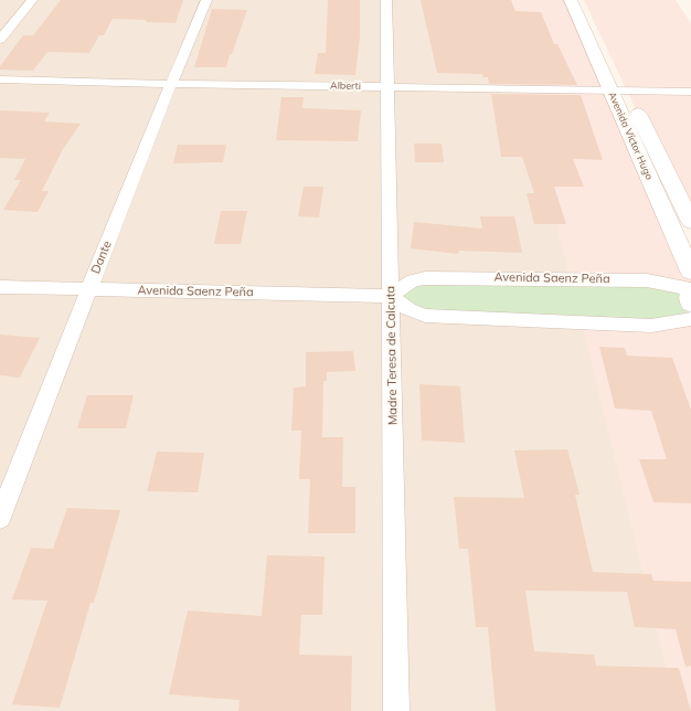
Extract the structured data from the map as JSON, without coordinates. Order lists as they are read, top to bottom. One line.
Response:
{"streets":{"main road":["Avenida Víctor Hugo"],"street":["Alberti","Dante","Avenida Saenz Peña","Madre Teresa de Calcuta"]},"crossings":[["Alberti","Avenida Víctor Hugo"],["Alberti","Dante"],["Alberti","Madre Teresa de Calcuta"],["Dante","Avenida Saenz Peña"],["Avenida Saenz Peña","Madre Teresa de Calcuta"]]}
